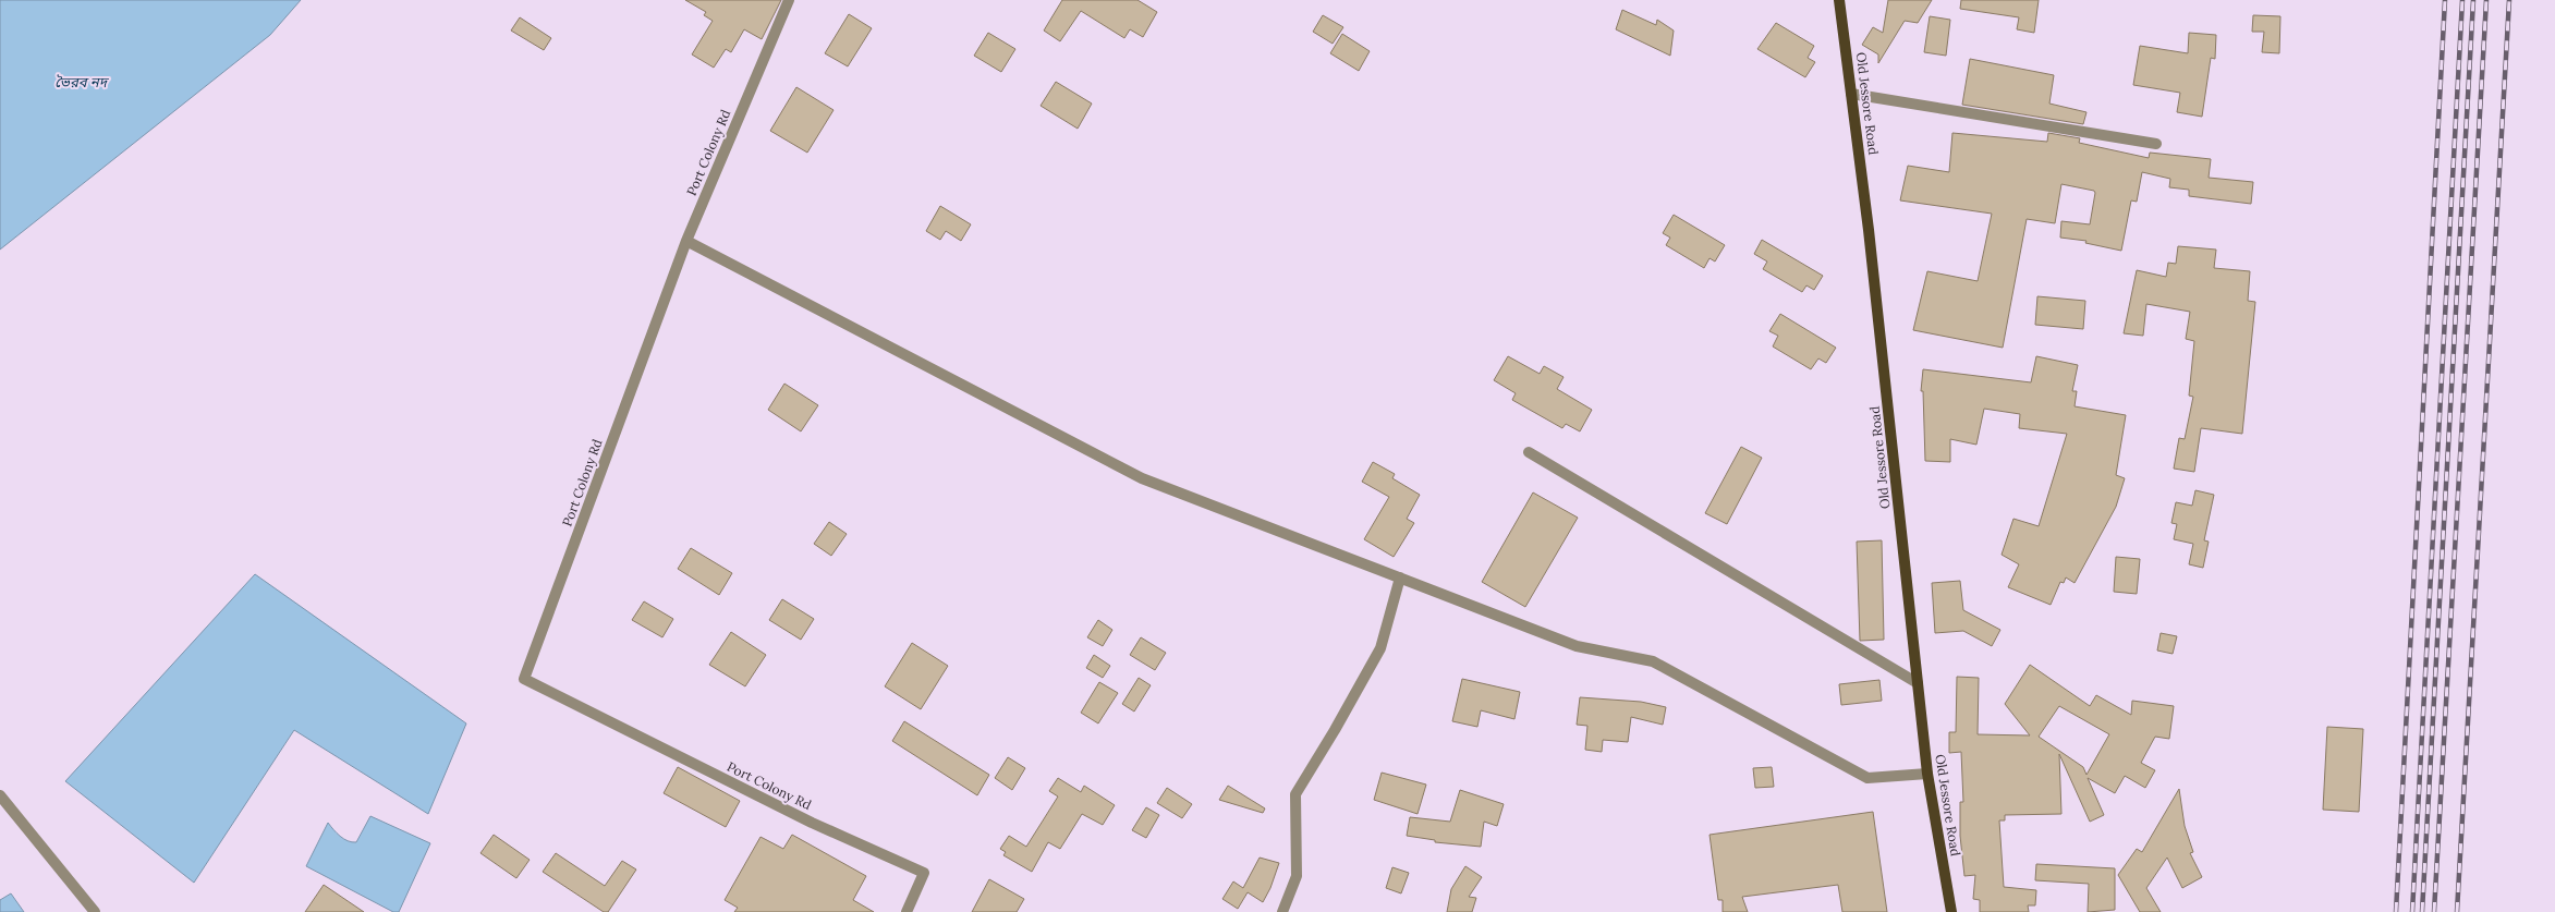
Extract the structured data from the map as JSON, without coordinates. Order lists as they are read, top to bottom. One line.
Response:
{"streets":{"main road":["Old Jessore Road"],"street":["Port Colony Rd"]},"water":["ভৈরব নদ"]}
